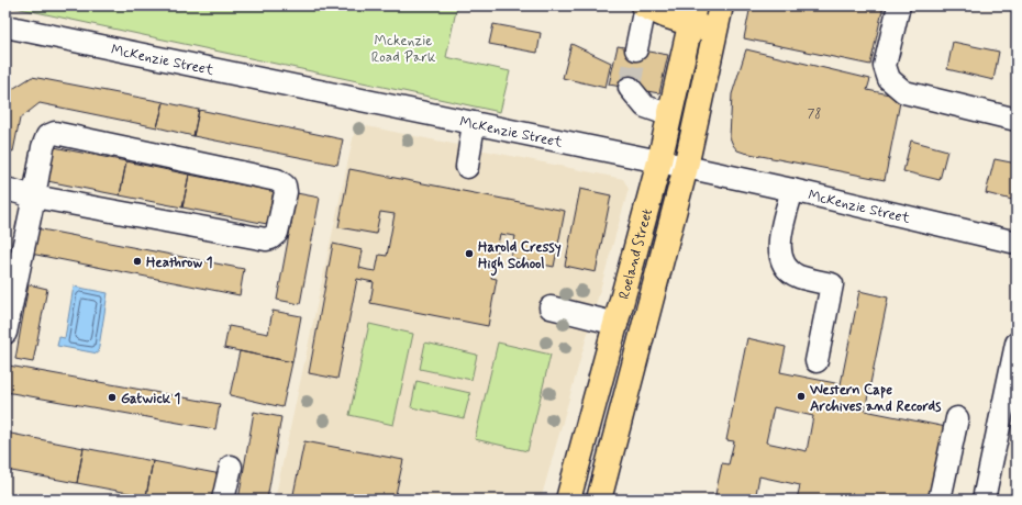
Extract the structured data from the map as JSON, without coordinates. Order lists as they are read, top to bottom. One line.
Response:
{"streets":{"main road":["Roeland Street"],"street":["McKenzie Street"]},"crossings":[["McKenzie Street","Roeland Street"]],"parks":["Mckenzie Road Park"],"places":["Harold Cressy High School","Heathrow 1","Western Cape Archives and Records","Gatwick 1"],"house_numbers":["78"]}
